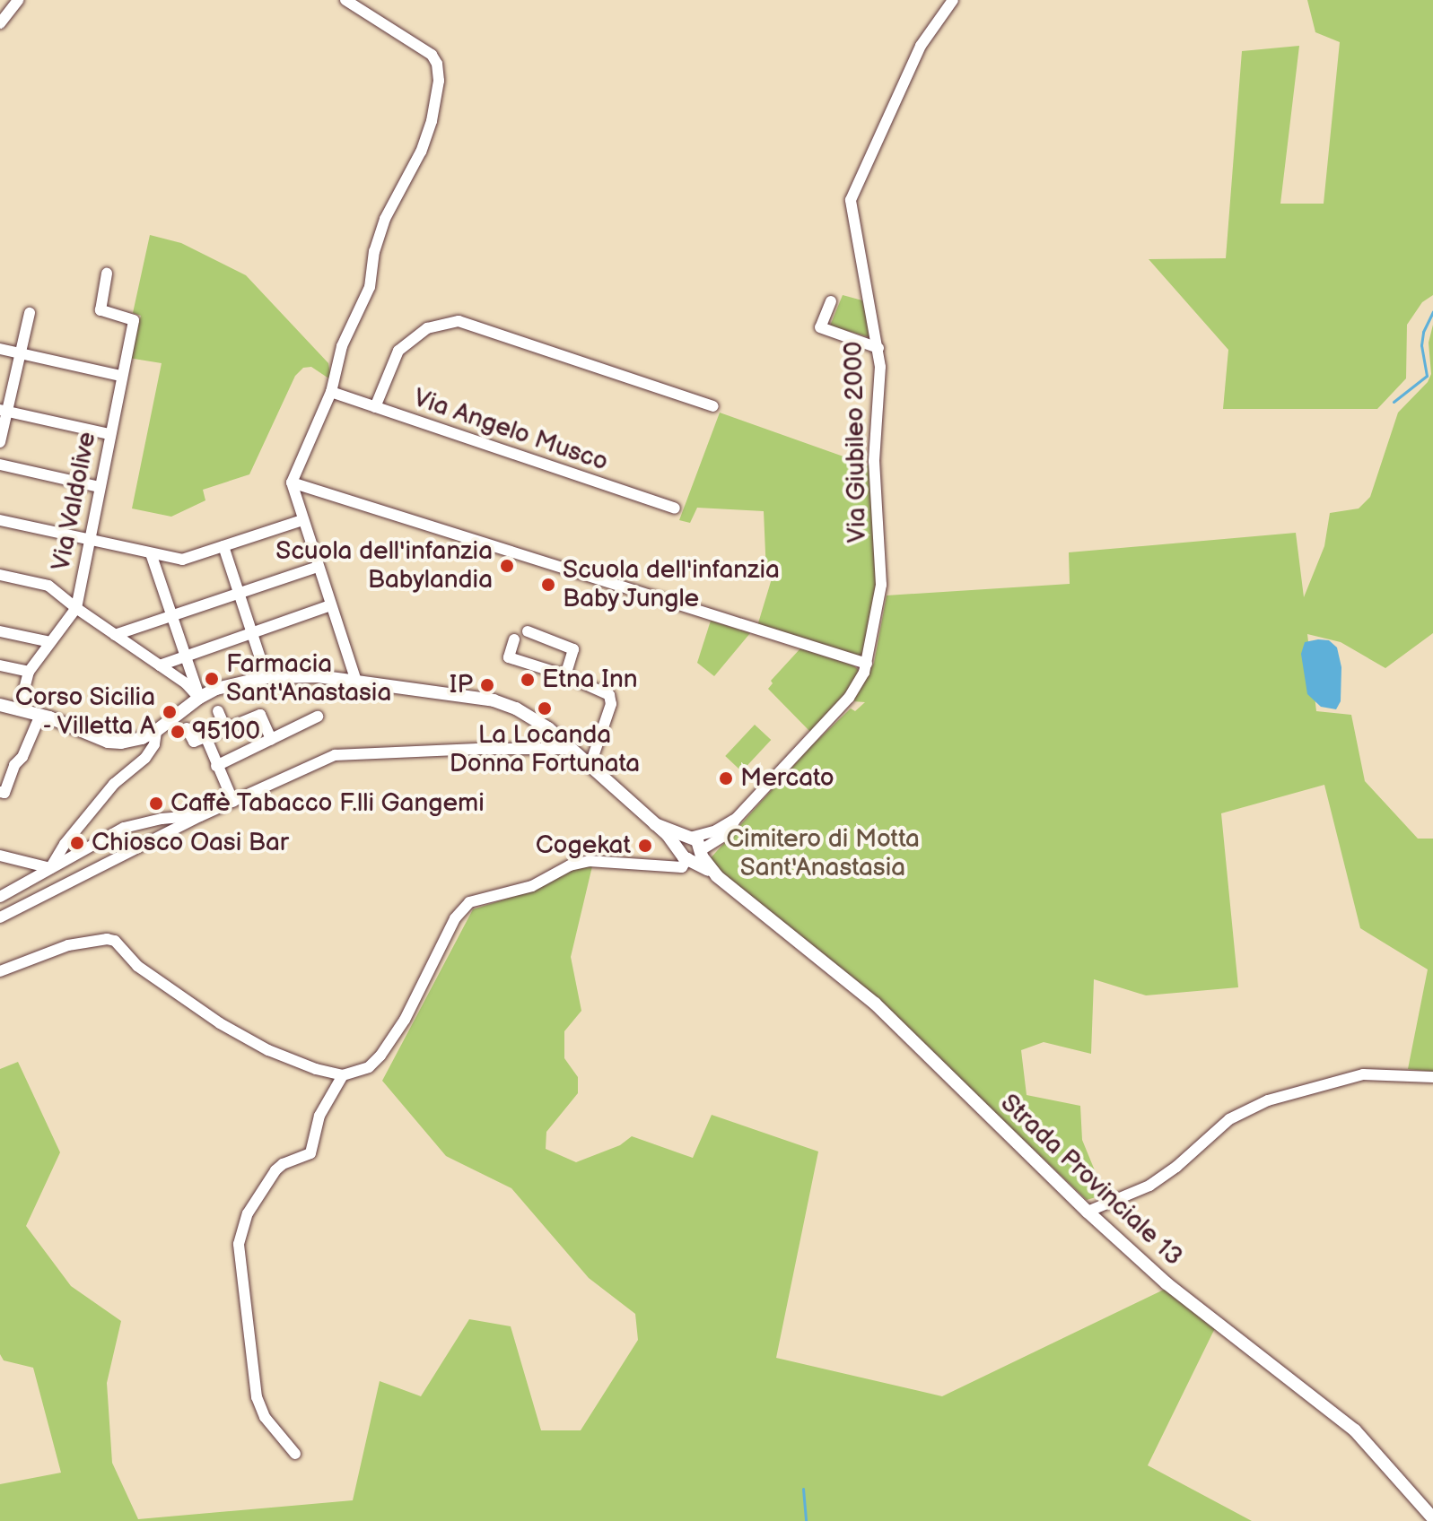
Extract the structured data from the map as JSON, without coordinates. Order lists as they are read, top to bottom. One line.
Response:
{"streets":{"main road":["Strada Provinciale 13"],"street":["Via Angelo Musco","Via Giubileo 2000","Via Valdolive"]},"crossings":[["Via Giubileo 2000","Strada Provinciale 13"]],"parks":["Cimitero di Motta Sant'Anastasia"],"places":["Scuola dell'infanzia Babylandia","Scuola dell'infanzia Baby Jungle","Farmacia Sant'Anastasia","Etna Inn","IP","La Locanda Donna Fortunata","Corso Sicilia - Villetta A","95100","Mercato","Caffè Tabacco F.lli Gangemi","Chiosco Oasi Bar","Cogekat"]}
